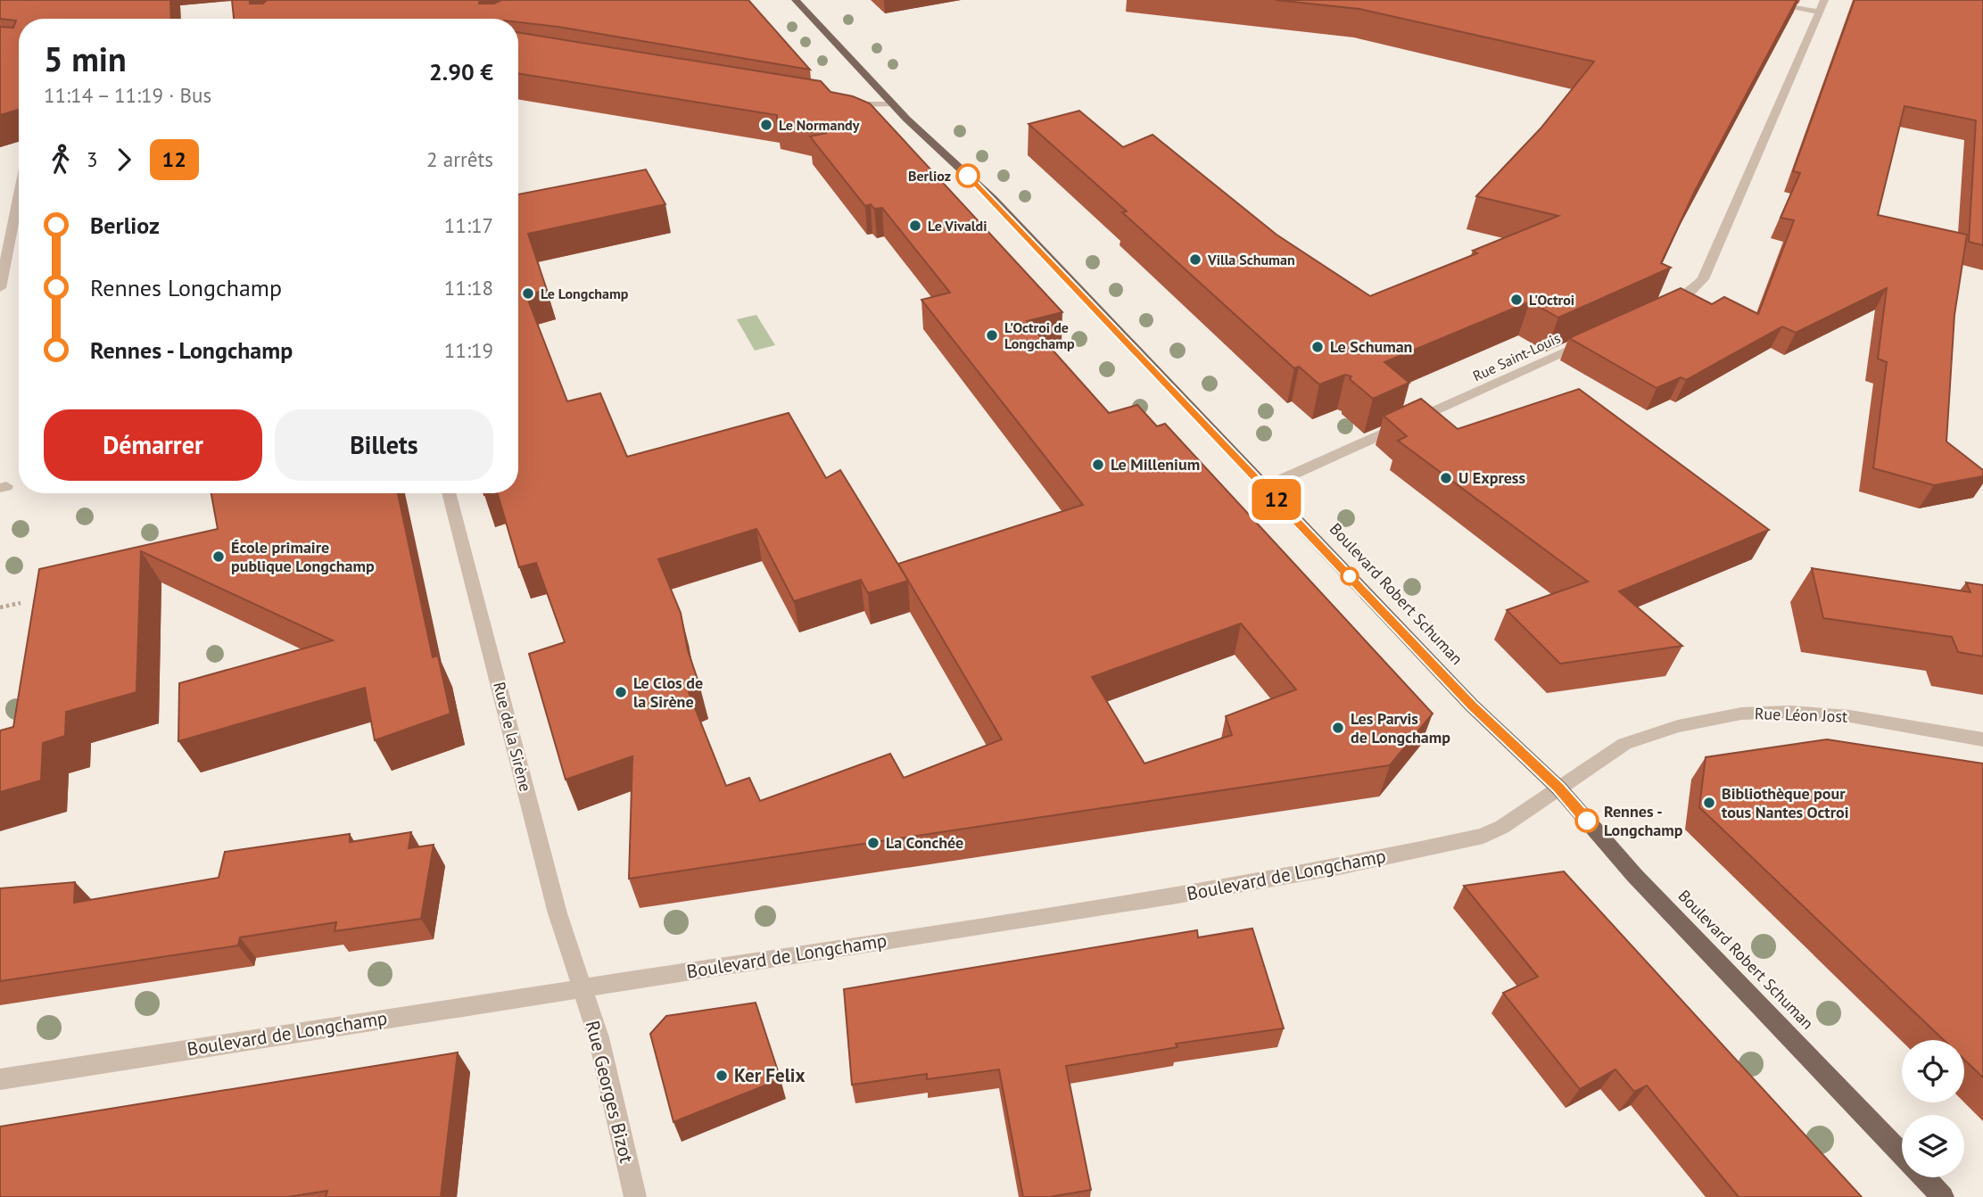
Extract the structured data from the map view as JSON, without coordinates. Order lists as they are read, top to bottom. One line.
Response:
{"streets":{"main road":["Boulevard Robert Schuman"],"street":["Rue Saint-Louis","Rue Léon Jost","Rue de la Sirène","Boulevard de Longchamp","Rue Georges Bizot"]},"crossings":[["Rue Saint-Louis","Boulevard Robert Schuman"],["Boulevard Robert Schuman","Rue Léon Jost"],["Boulevard Robert Schuman","Boulevard de Longchamp"],["Rue Léon Jost","Boulevard de Longchamp"],["Rue de la Sirène","Boulevard de Longchamp"],["Rue de la Sirène","Rue Georges Bizot"],["Boulevard de Longchamp","Rue Georges Bizot"]],"places":["Le Normandy","Berlioz","Le Vivaldi","Villa Schuman","Le Longchamp","L'Octroi","L'Octroi de Longchamp","Le Schuman","Le Millenium","U Express","École primaire publique Longchamp","Le Clos de la Sirène","Les Parvis de Longchamp","Bibliothèque pour tous Nantes Octroi","Rennes - Longchamp","La Conchée","Ker Felix"],"lines":["bus line 12"],"page":{"on_map":"12","heading":["5 min","11:14 – 11:19 · Bus","2.90 €"],"legs":["3","12","2 arrêts"],"list":[{"name":"Berlioz","value":"11:17"},{"name":"Rennes Longchamp","value":"11:18"},{"name":"Rennes - Longchamp","value":"11:19"}],"buttons":["Démarrer","Billets"]}}
